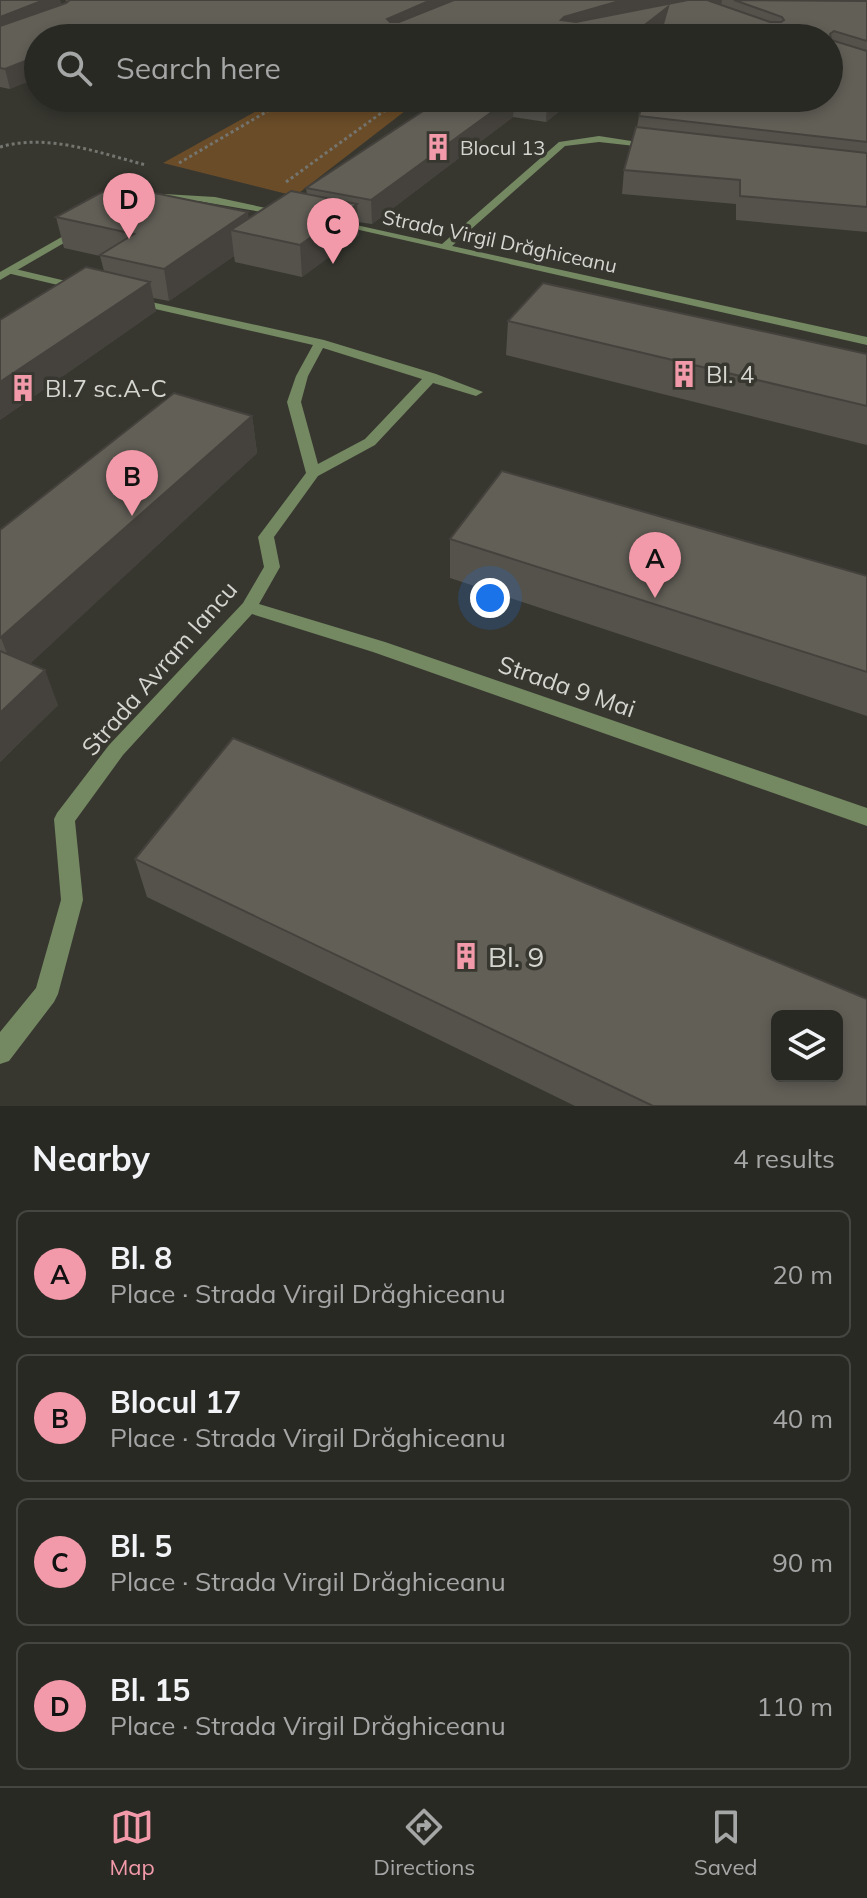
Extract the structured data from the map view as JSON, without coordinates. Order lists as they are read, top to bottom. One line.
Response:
{"streets":{"street":["Strada Virgil Drăghiceanu","Strada Avram Iancu","Strada 9 Mai"]},"crossings":[["Strada Avram Iancu","Strada 9 Mai"]],"places":{"building":["Blocul 13","Bl. 4","Bl.7 sc.A-C","Bl. 9"]},"page":{"search":"Search here","pins":["D","C","B","A"],"heading":["Nearby","4 results"],"list":[{"mark":"A","name":"Bl. 8","note":"Place · Strada Virgil Drăghiceanu","value":"20 m"},{"mark":"B","name":"Blocul 17","note":"Place · Strada Virgil Drăghiceanu","value":"40 m"},{"mark":"C","name":"Bl. 5","note":"Place · Strada Virgil Drăghiceanu","value":"90 m"},{"mark":"D","name":"Bl. 15","note":"Place · Strada Virgil Drăghiceanu","value":"110 m"}],"nav":["Map","Directions","Saved"]}}
